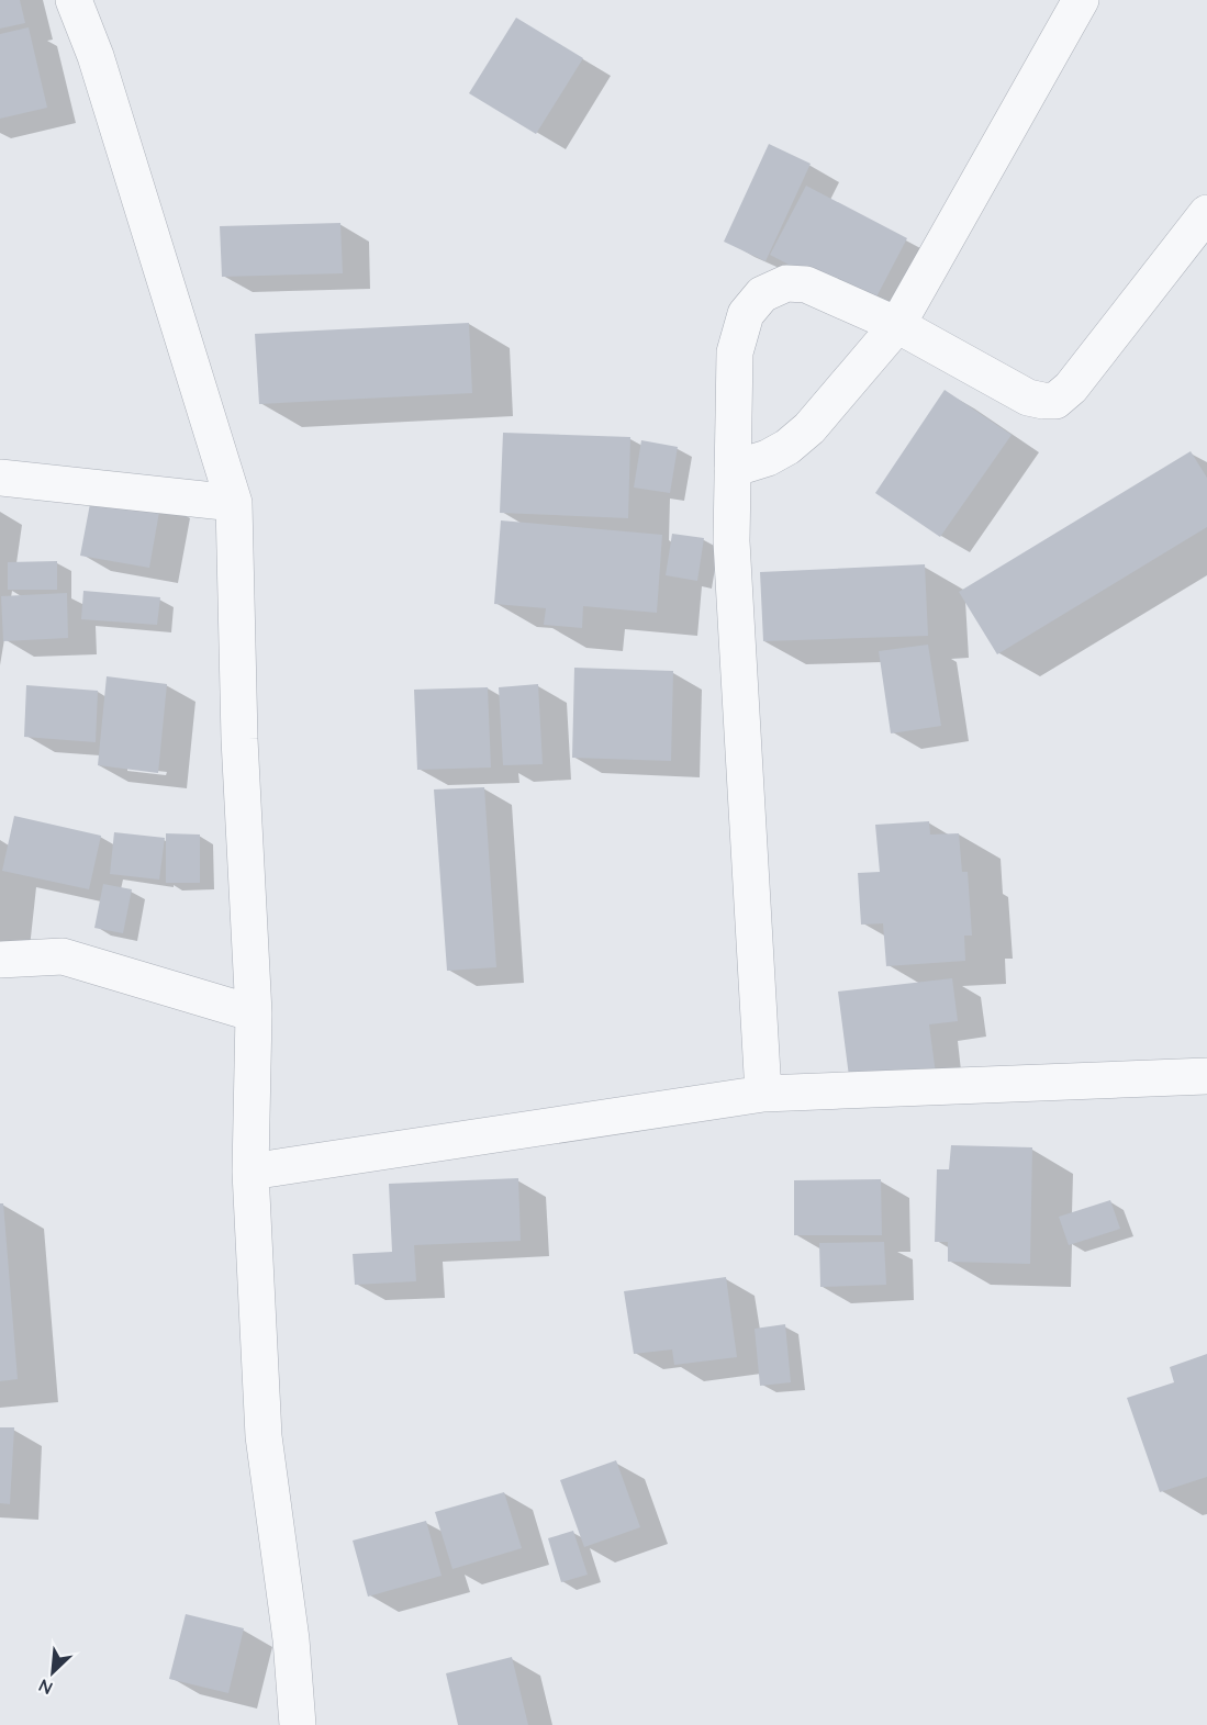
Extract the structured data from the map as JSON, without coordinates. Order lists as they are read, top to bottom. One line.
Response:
{"north":"bottom left"}
